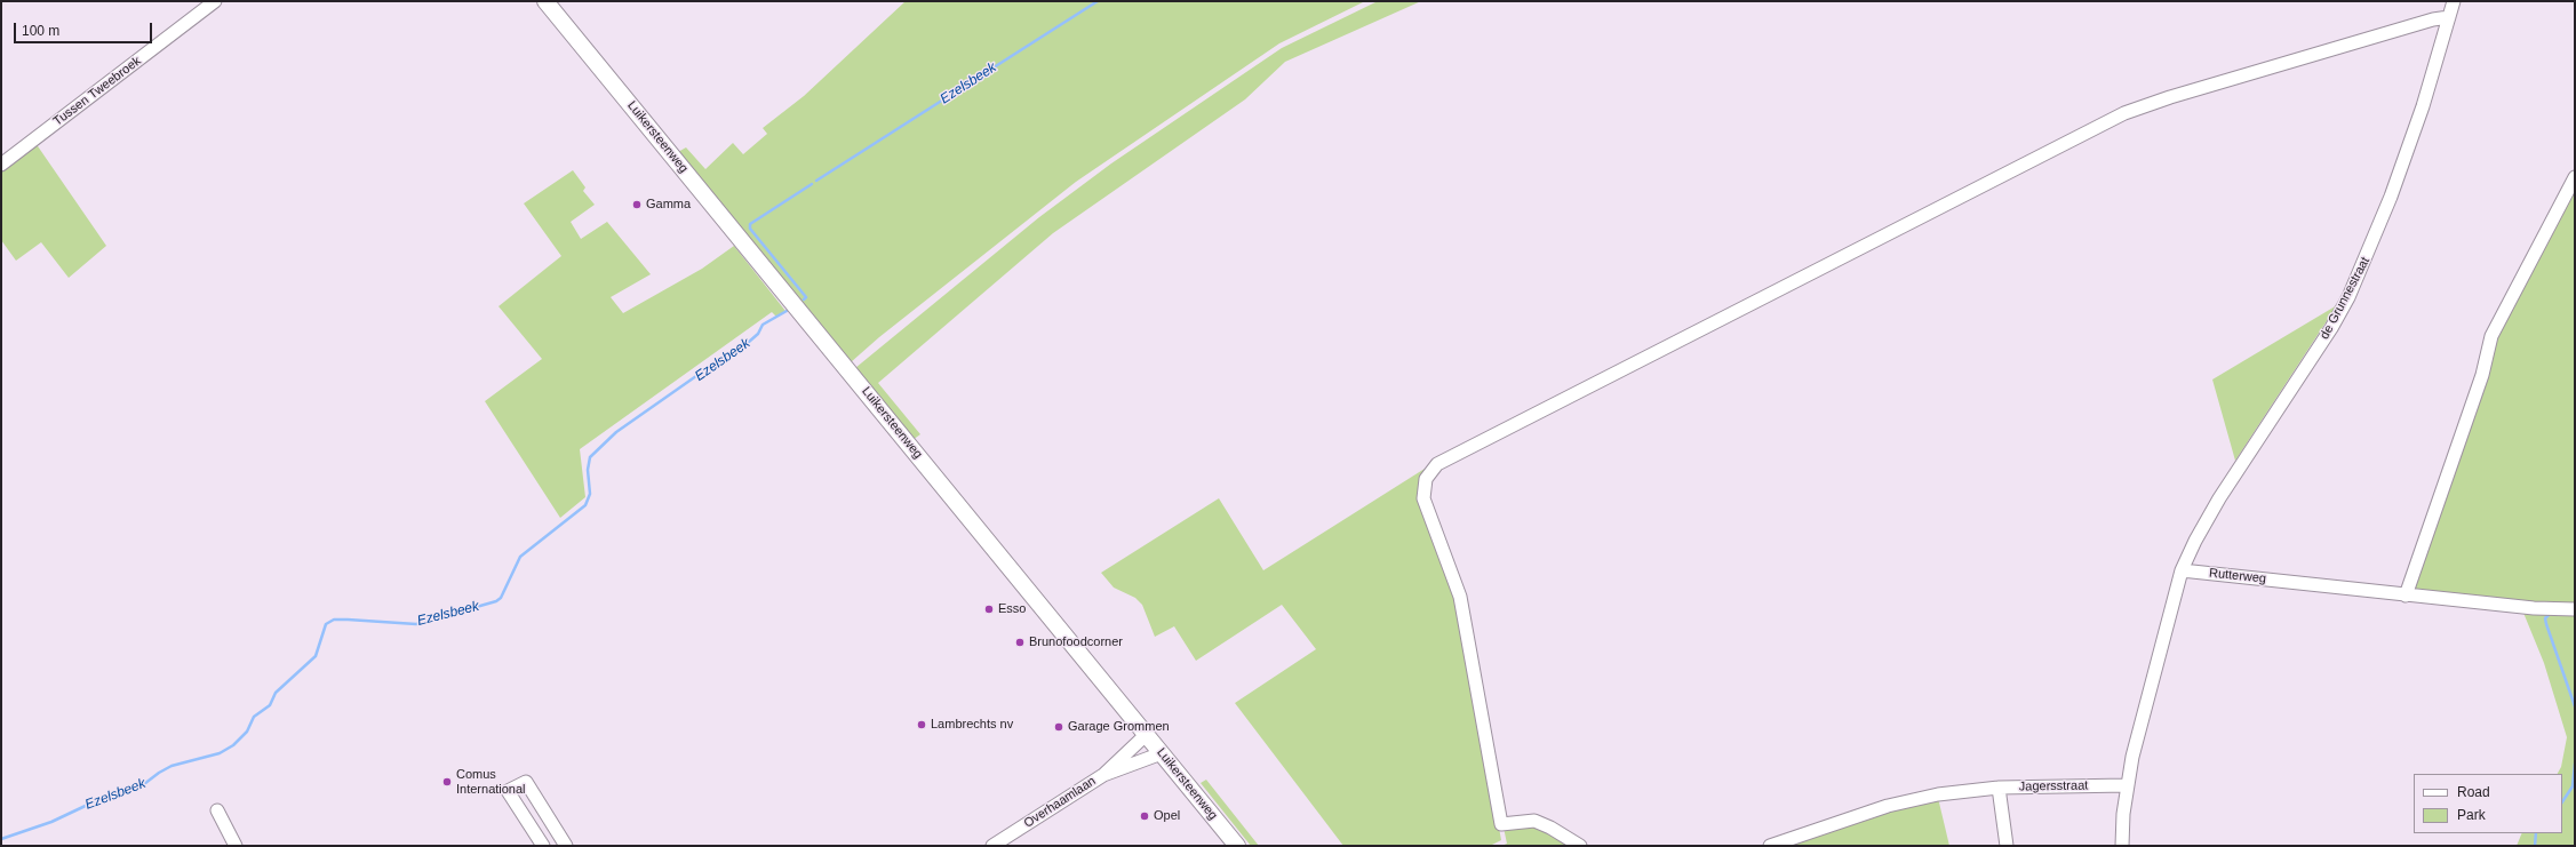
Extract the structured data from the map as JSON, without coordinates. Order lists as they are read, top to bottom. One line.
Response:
{"streets":{"main road":["Luikersteenweg"],"street":["Tussen Tweebroek","de Grunnestraat","Rutterweg","Jagersstraat","Overhaamlaan"]},"crossings":[["Luikersteenweg","Overhaamlaan"],["de Grunnestraat","Rutterweg"]],"water":["Ezelsbeek"],"places":["Gamma","Esso","Brunofoodcorner","Lambrechts nv","Garage Grommen","Comus International","Opel"],"legend":["Road","Park"],"scale_bar":"100 m"}
